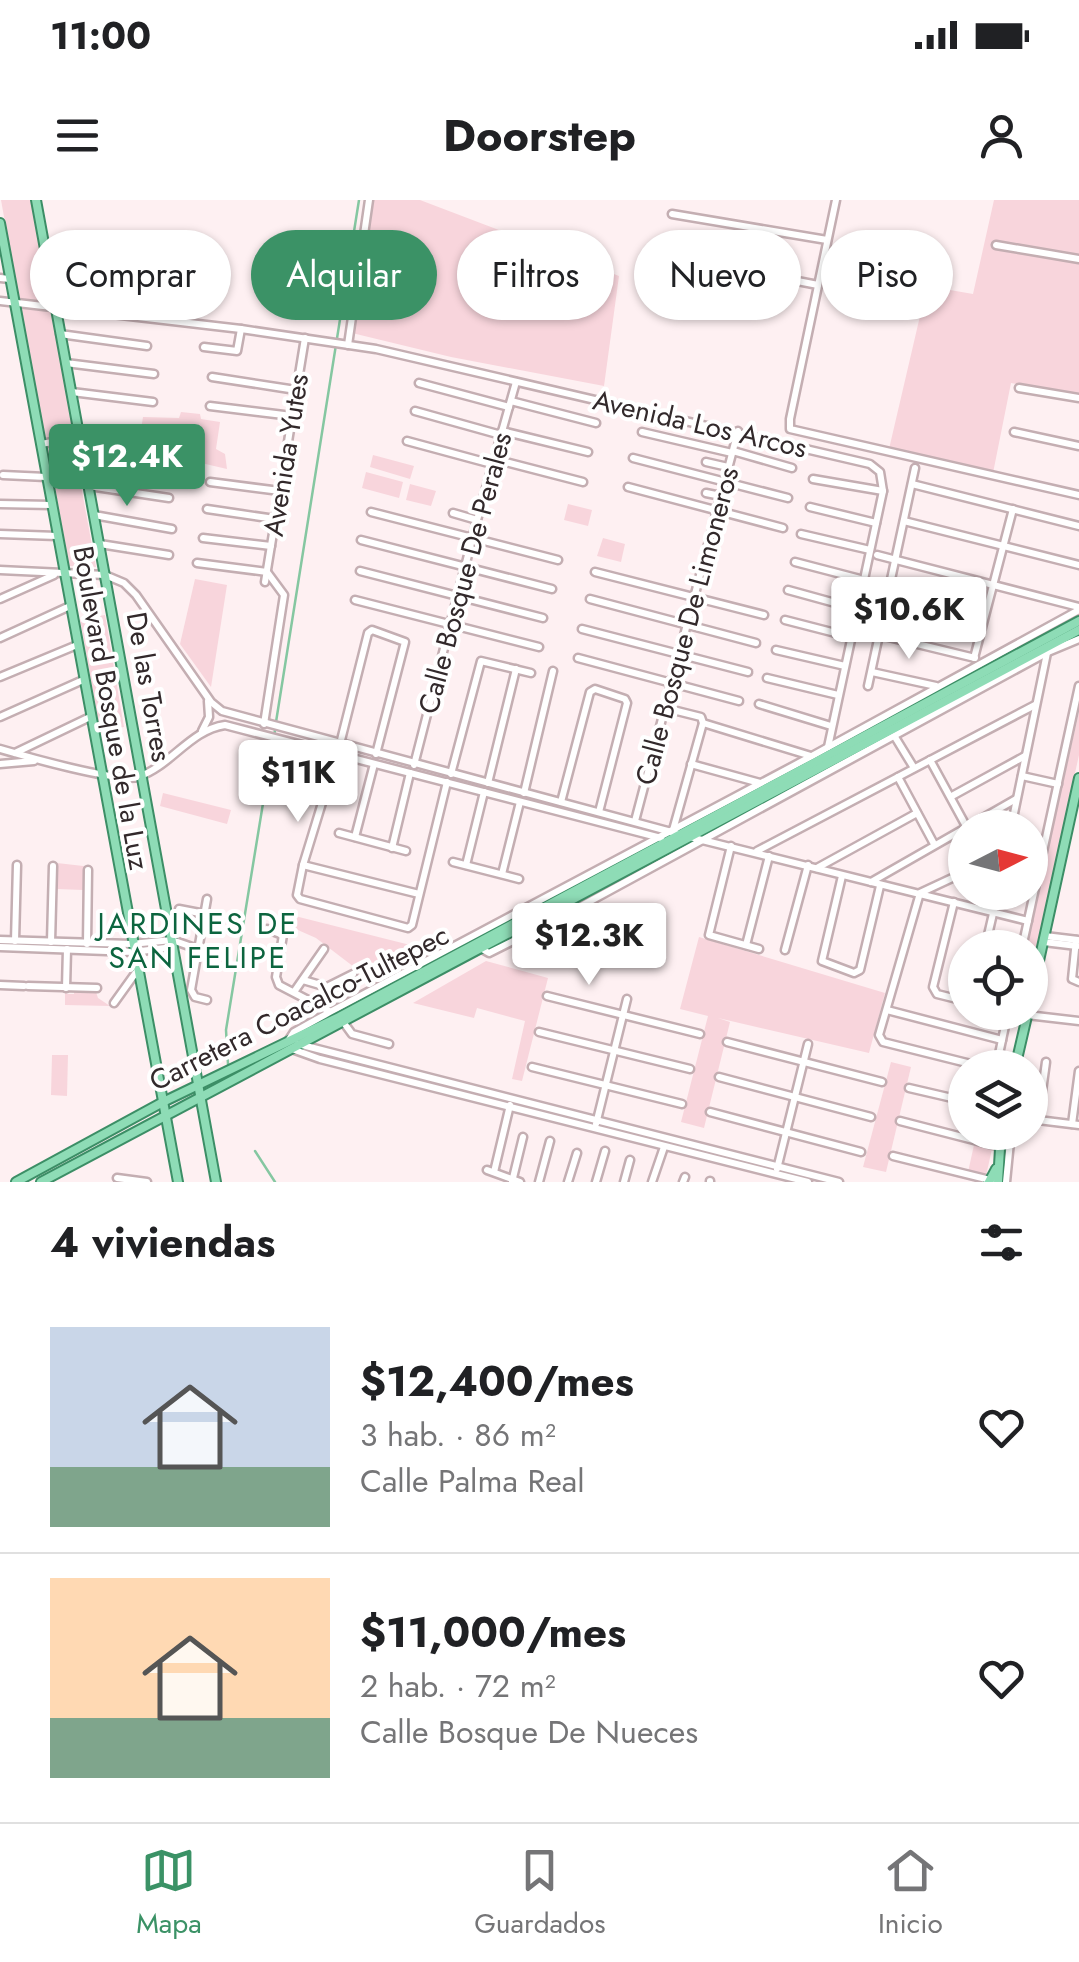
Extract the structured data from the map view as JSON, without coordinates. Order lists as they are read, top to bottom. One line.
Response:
{"streets":{"main road":["De las Torres","Boulevard Bosque de la Luz","Carretera Coacalco-Tultepec"],"street":["Avenida Los Arcos","Avenida Yutes","Calle Bosque De Perales","Calle Bosque De Limoneros"]},"crossings":[["Avenida Los Arcos","Avenida Yutes"],["Avenida Los Arcos","Calle Bosque De Perales"],["Avenida Los Arcos","Calle Bosque De Limoneros"],["Avenida Los Arcos","Boulevard Bosque de la Luz"],["De las Torres","Carretera Coacalco-Tultepec"],["Boulevard Bosque de la Luz","Carretera Coacalco-Tultepec"]],"districts":["JARDINES DE SAN FELIPE"],"north":"right","page":{"status":"11:00","header":"Doorstep","chip":["Comprar","Alquilar","Filtros","Nuevo","Piso"],"price":["$12.4K","$10.6K","$11K","$12.3K"],"heading":"4 viviendas","list":[{"name":"$12,400/mes","note":"3 hab. · 86 m² · Calle Palma Real"},{"name":"$11,000/mes","note":"2 hab. · 72 m² · Calle Bosque De Nueces"}],"tabs":["Mapa","Guardados","Inicio"]}}
